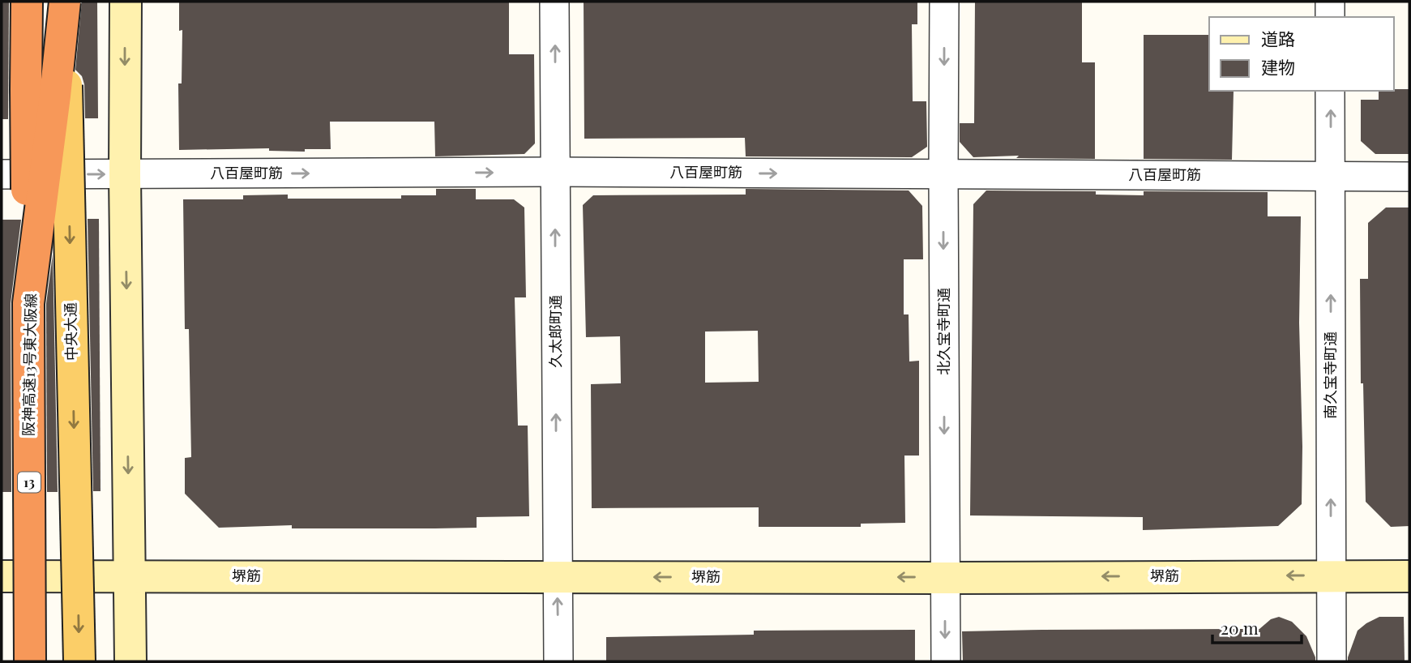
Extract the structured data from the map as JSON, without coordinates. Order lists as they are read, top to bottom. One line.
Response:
{"streets":{"highway":["阪神高速13号東大阪線","13"],"main road":["中央大通","堺筋"],"street":["八百屋町筋","久太郎町通","北久宝寺町通","南久宝寺町通"]},"crossings":[["八百屋町筋","久太郎町通"],["八百屋町筋","北久宝寺町通"],["八百屋町筋","南久宝寺町通"],["中央大通","阪神高速13号東大阪線"],["久太郎町通","堺筋"],["北久宝寺町通","堺筋"],["阪神高速13号東大阪線","13"],["南久宝寺町通","堺筋"]],"one_way":["八百屋町筋","久太郎町通","北久宝寺町通","南久宝寺町通","堺筋"],"legend":["道路","建物"],"scale_bar":"20 m"}
